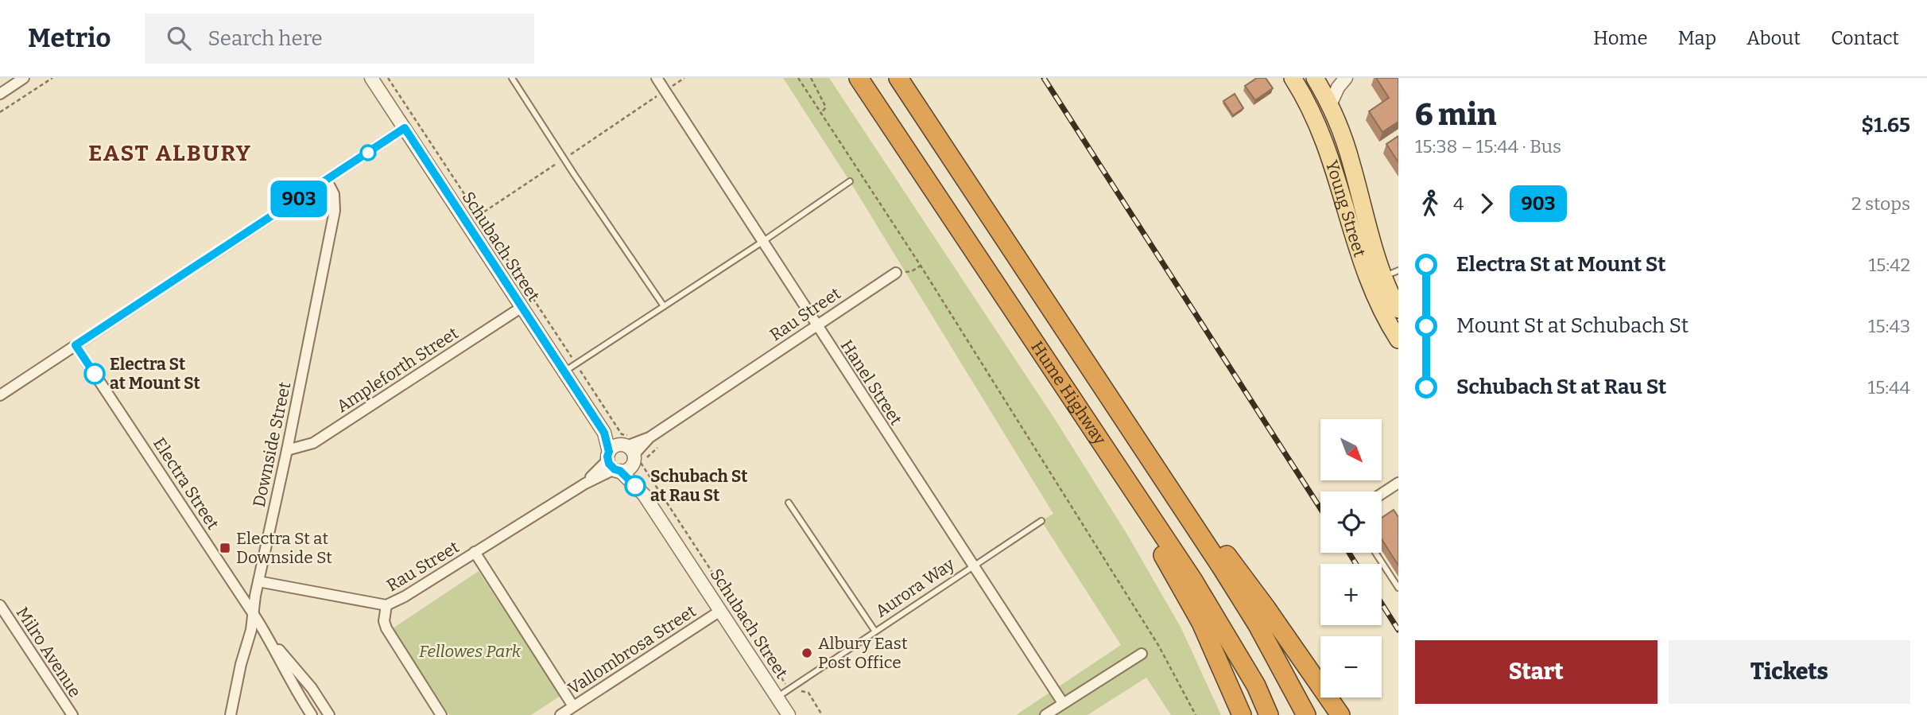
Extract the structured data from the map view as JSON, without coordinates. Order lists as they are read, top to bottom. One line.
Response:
{"streets":{"highway":["Hume Highway"],"main road":["Young Street"],"street":["Schubach Street","Rau Street","Ampleforth Street","Hanel Street","Downside Street","Electra Street","Vallombrosa Street","Milro Avenue"],"lane":["Aurora Way"]},"crossings":[["Schubach Street","Rau Street"],["Schubach Street","Ampleforth Street"],["Schubach Street","Aurora Way"],["Schubach Street","Vallombrosa Street"],["Rau Street","Hanel Street"],["Rau Street","Downside Street"],["Ampleforth Street","Downside Street"],["Hanel Street","Aurora Way"],["Downside Street","Electra Street"]],"districts":["EAST ALBURY"],"parks":["Fellowes Park"],"places":{"other":["Electra St at Mount St","Schubach St at Rau St","Albury East Post Office"],"transit":["Electra St at Downside St"]},"lines":["bus line 903"],"north":"bottom right","page":{"header":"Metrio","search":"Search here","nav":["Home","Map","About","Contact"],"on_map":"903","heading":["6 min","15:38 – 15:44 · Bus","$1.65"],"legs":["4","903","2 stops"],"list":[{"name":"Electra St at Mount St","value":"15:42"},{"name":"Mount St at Schubach St","value":"15:43"},{"name":"Schubach St at Rau St","value":"15:44"}],"map_buttons":["+","−"],"buttons":["Start","Tickets"]}}
